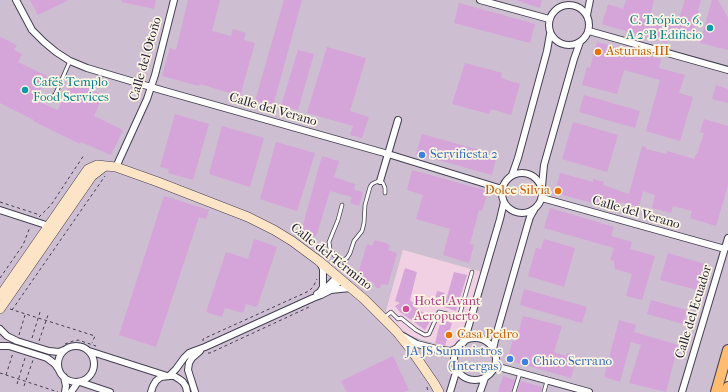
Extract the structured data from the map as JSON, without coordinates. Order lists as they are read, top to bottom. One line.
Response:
{"streets":{"street":["Calle del Otoño","Calle del Verano","Calle del Término","Calle del Ecuador"]},"crossings":[["Calle del Otoño","Calle del Verano"],["Calle del Otoño","Calle del Término"],["Calle del Verano","Calle del Ecuador"]],"places":["C. Trópico, 6, A 2ºB Edificio","Asturias III","Cafés Templo Food Services","Servifiesta 2","Dolce Silvia","Hotel Avant Aeropuerto","Casa Pedro","JA JS Suministros (Intergas)","Chico Serrano"]}
